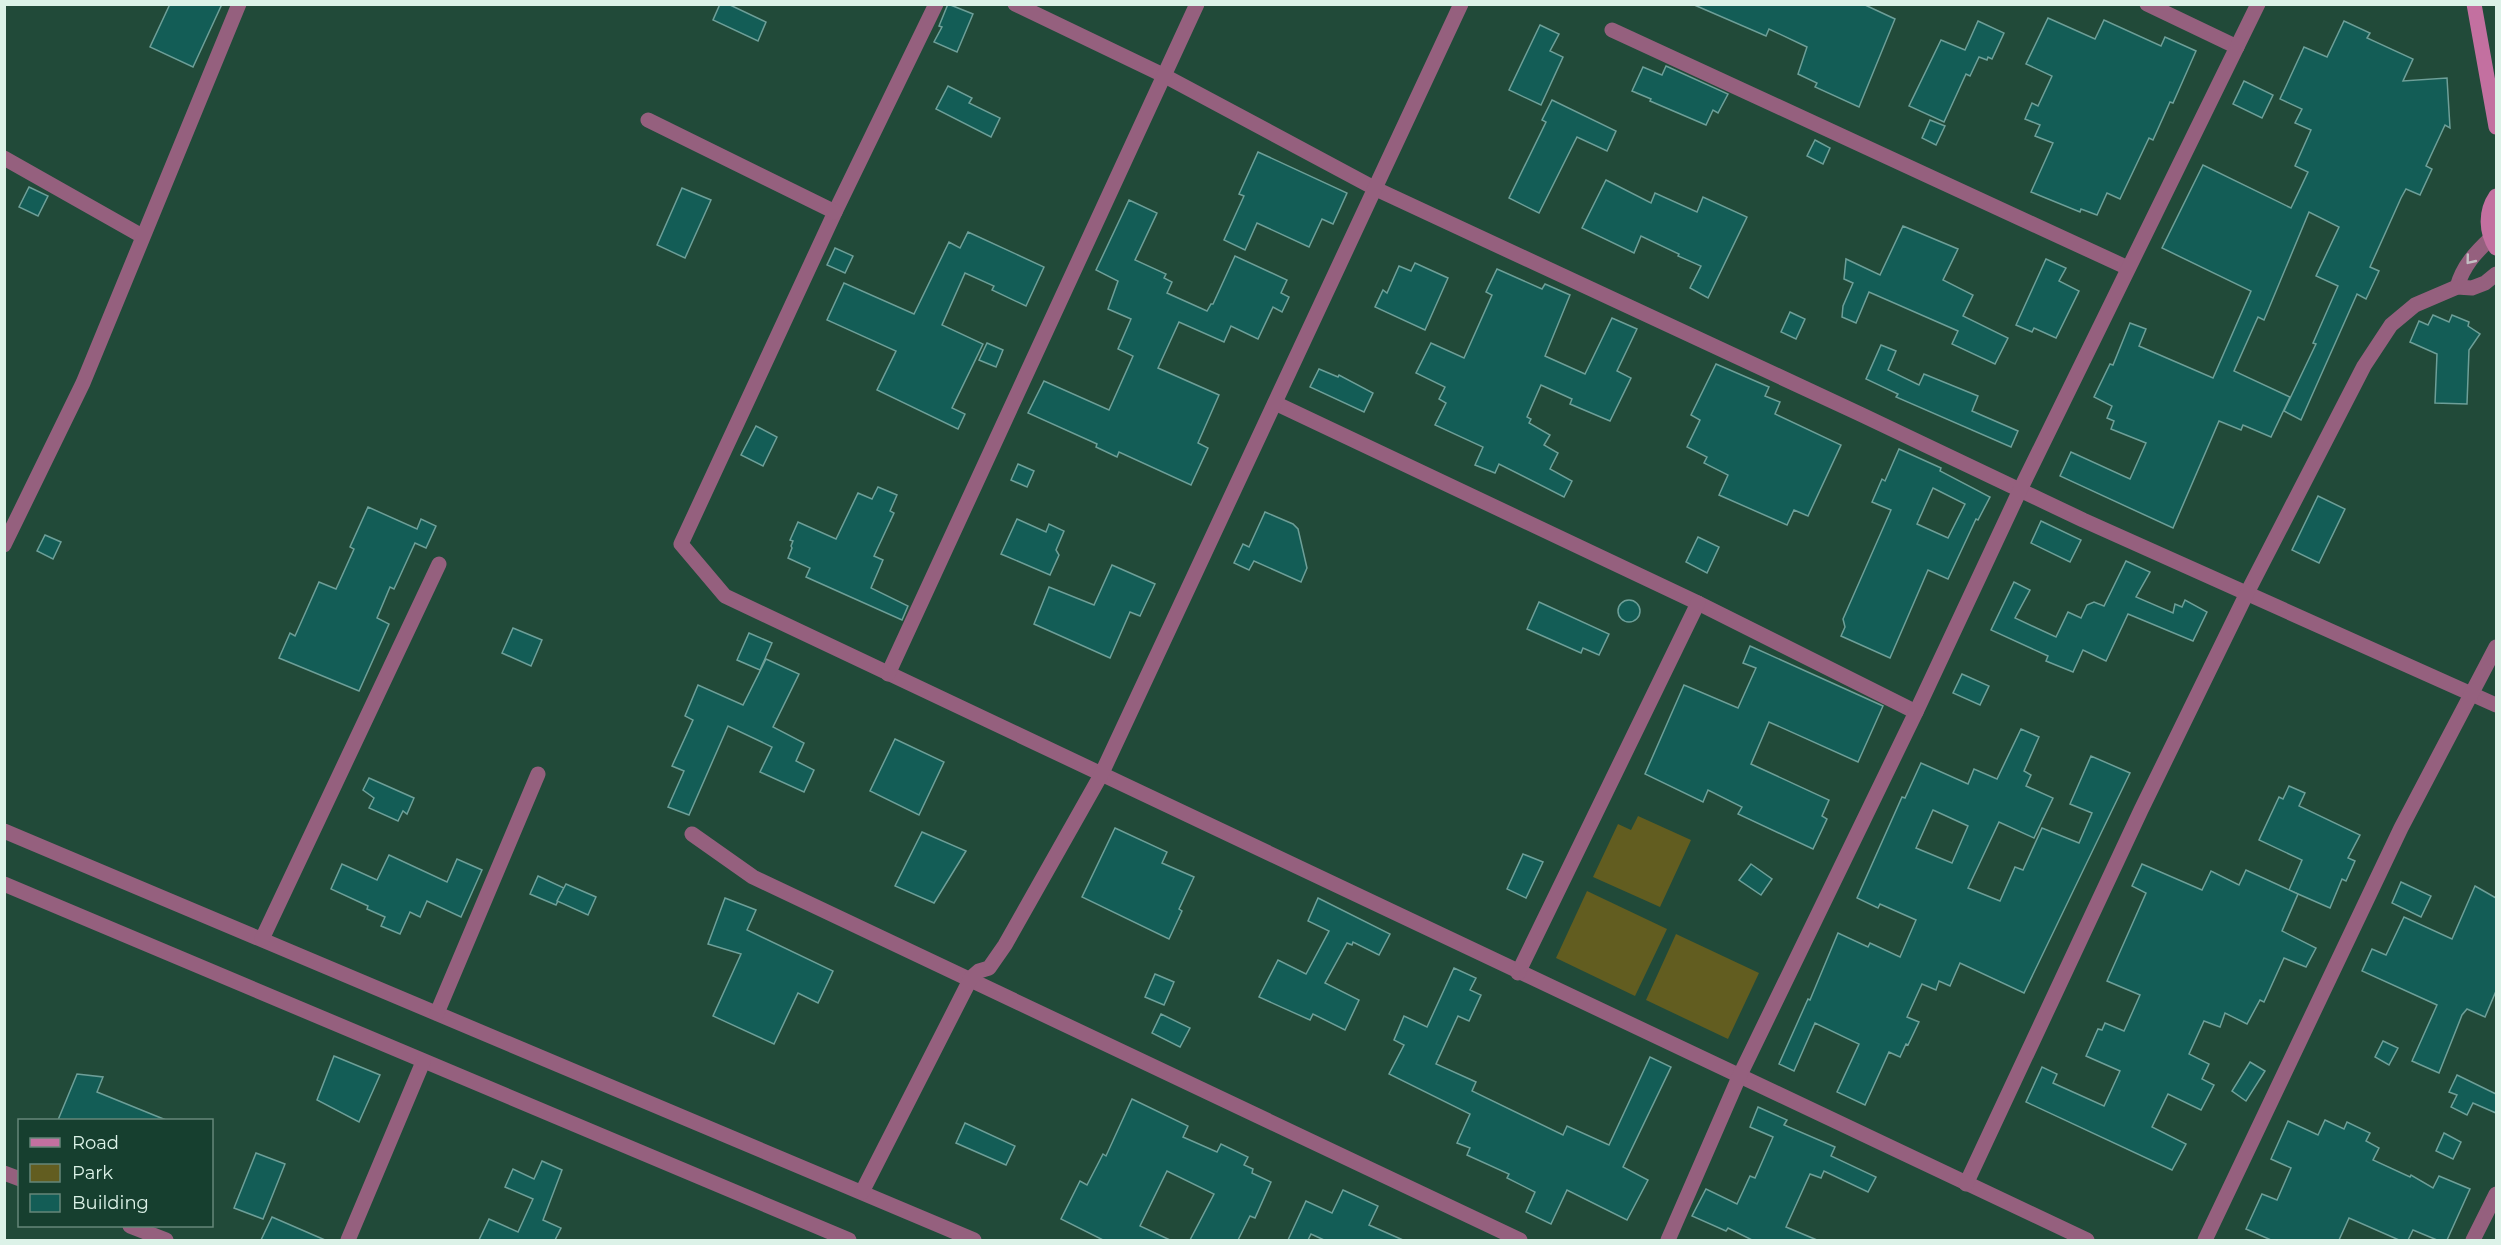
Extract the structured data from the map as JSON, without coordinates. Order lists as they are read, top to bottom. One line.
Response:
{"legend":["Road","Park","Building"]}
